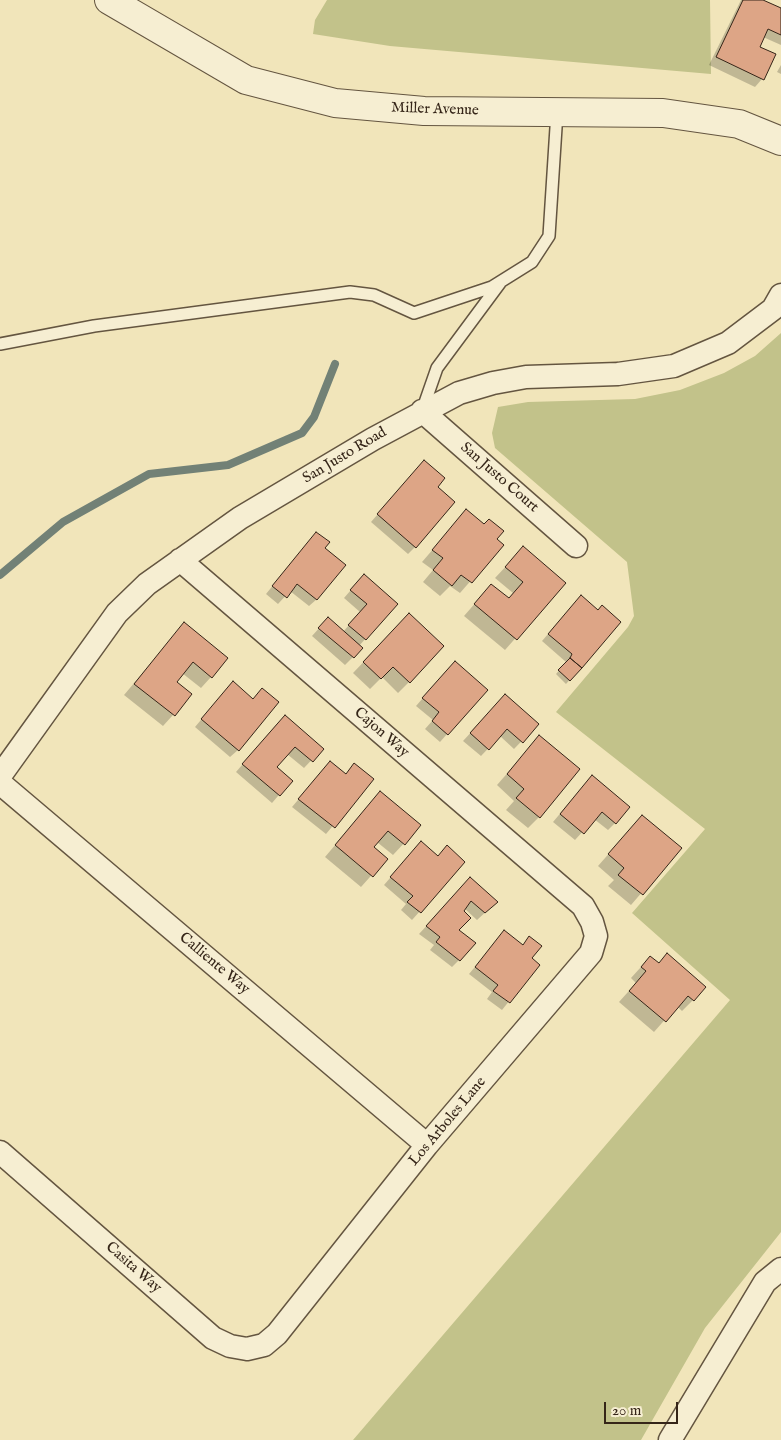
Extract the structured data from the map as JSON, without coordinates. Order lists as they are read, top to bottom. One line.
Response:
{"streets":{"street":["Miller Avenue","San Justo Road","San Justo Court","Cajon Way","Calliente Way","Los Arboles Lane","Casita Way"]},"crossings":[["San Justo Road","San Justo Court"],["San Justo Road","Cajon Way"],["Cajon Way","Los Arboles Lane"],["Calliente Way","Los Arboles Lane"],["Los Arboles Lane","Casita Way"]],"scale_bar":"20 m"}
